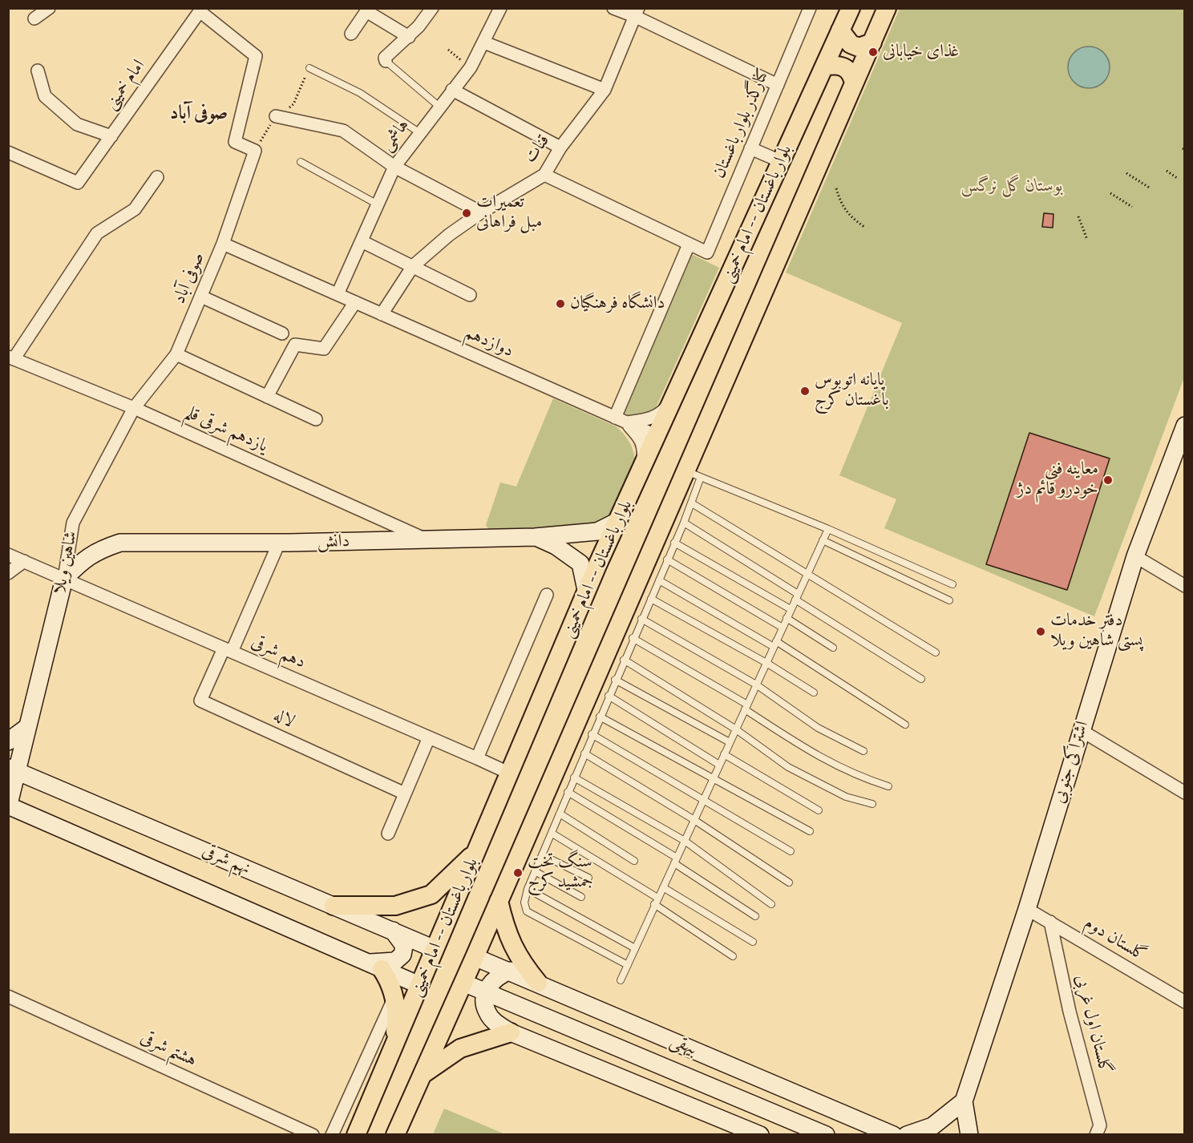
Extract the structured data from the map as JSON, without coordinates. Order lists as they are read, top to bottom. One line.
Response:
{"streets":{"main road":["بلوار باغستان -- امام خمینی","دانش","شاهین ویلا","اشتراکی جنوبی","نهم شرقی","بیهقی"],"street":["امام خمینی","کنارگذر بلوار باغستان","هاشمی","قنات","صوفی آباد","دوازدهم","یازدهم شرقی قلم","دهم شرقی","لاله","گلستان دوم","گلستان اول غربی","هشتم شرقی"]},"crossings":[["هاشمی","دوازدهم"],["قنات","دوازدهم"],["بلوار باغستان -- امام خمینی","دوازدهم"],["بلوار باغستان -- امام خمینی","دانش"],["بلوار باغستان -- امام خمینی","دهم شرقی"],["بلوار باغستان -- امام خمینی","نهم شرقی"],["بلوار باغستان -- امام خمینی","بیهقی"],["صوفی آباد","دوازدهم"],["صوفی آباد","یازدهم شرقی قلم"],["صوفی آباد","شاهین ویلا"],["یازدهم شرقی قلم","دانش"],["یازدهم شرقی قلم","شاهین ویلا"],["دانش","شاهین ویلا"],["دانش","دهم شرقی"],["شاهین ویلا","دهم شرقی"],["شاهین ویلا","نهم شرقی"],["دهم شرقی","لاله"],["اشتراکی جنوبی","گلستان دوم"],["گلستان دوم","گلستان اول غربی"]],"districts":["صوفی آباد"],"parks":["بوستان گل نرگس"],"places":["غذای خیابانی","تعمیرات مبل فراهانی","دانشگاه فرهنگیان","پایانه اتوبوس باغستان کرج","معاینه فنی خودرو قائم دژ","دفتر خدمات پستی شاهین ویلا","سنگ تخت جمشید کرج"]}
